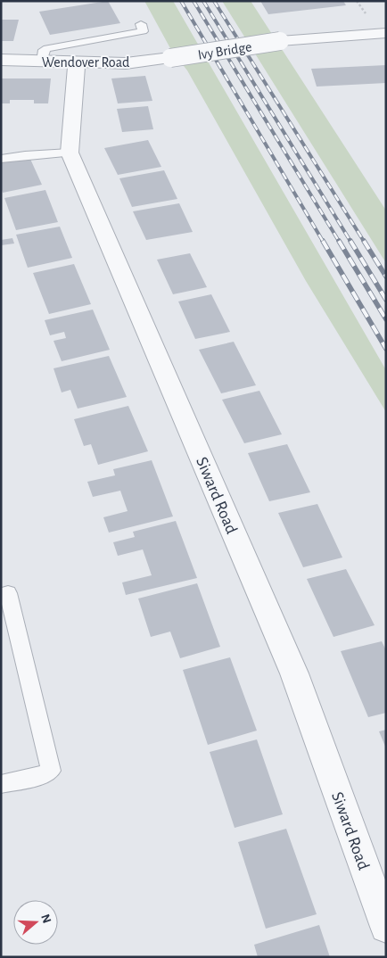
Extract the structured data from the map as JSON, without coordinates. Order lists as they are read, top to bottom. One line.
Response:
{"streets":{"street":["Ivy Bridge","Wendover Road","Siward Road"]},"crossings":[["Ivy Bridge","Wendover Road"],["Wendover Road","Siward Road"]],"north":"right"}
